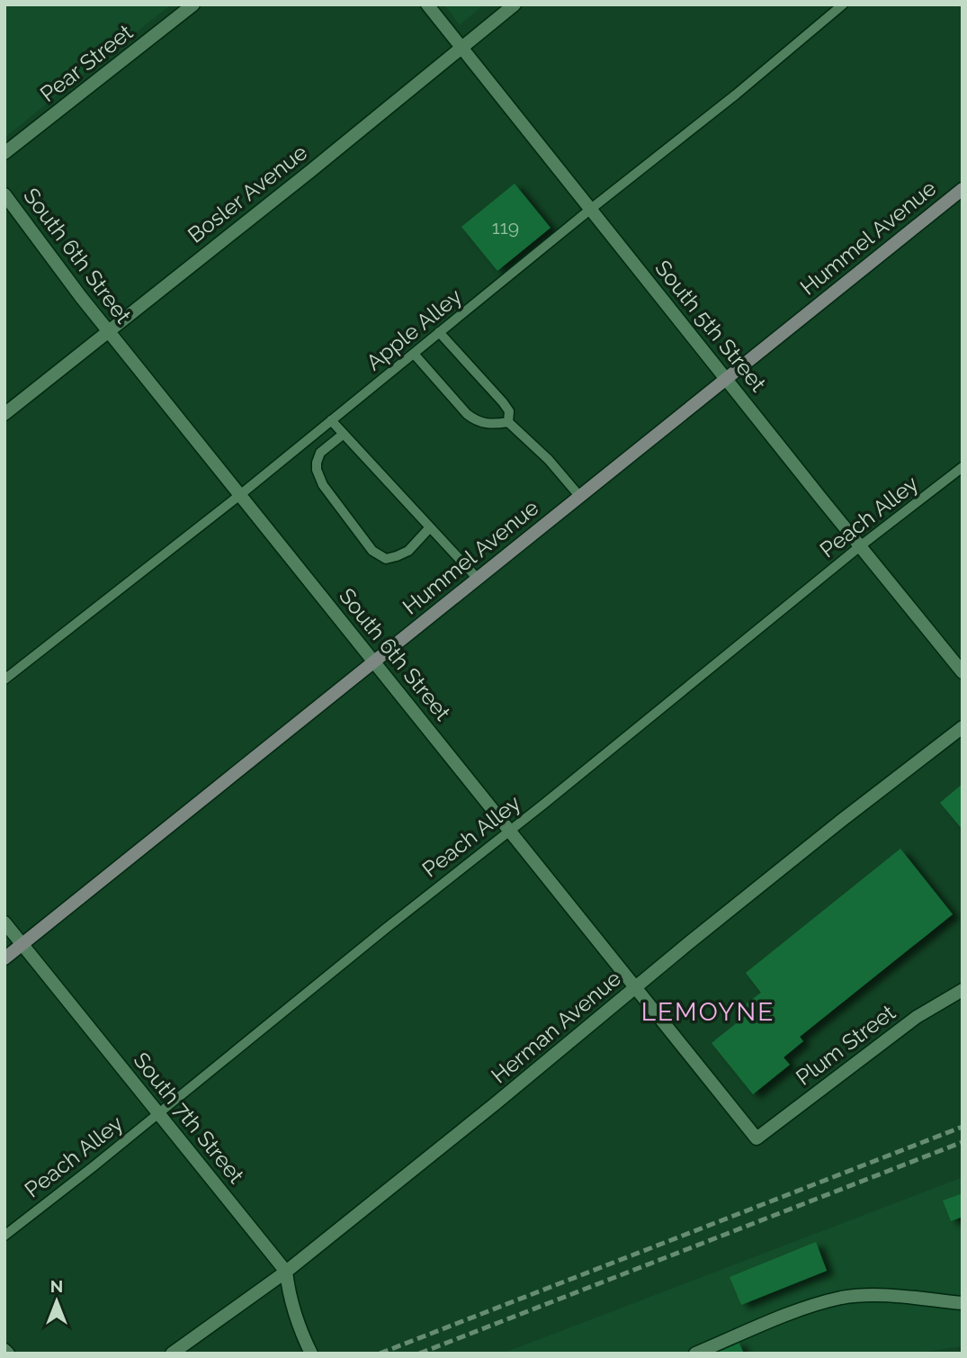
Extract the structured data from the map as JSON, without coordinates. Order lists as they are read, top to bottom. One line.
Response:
{"streets":{"main road":["Hummel Avenue"],"street":["Pear Street","Bosler Avenue","South 6th Street","South 5th Street","Herman Avenue","Plum Street","South 7th Street"],"lane":["Apple Alley","Peach Alley"]},"crossings":[["Bosler Avenue","South 6th Street"],["Bosler Avenue","South 5th Street"],["Hummel Avenue","South 6th Street"],["Hummel Avenue","South 5th Street"],["Hummel Avenue","South 7th Street"],["South 6th Street","Apple Alley"],["South 6th Street","Peach Alley"],["South 6th Street","Herman Avenue"],["South 6th Street","Plum Street"],["South 5th Street","Apple Alley"],["South 5th Street","Peach Alley"],["Peach Alley","South 7th Street"],["Herman Avenue","South 7th Street"]],"districts":["LEMOYNE"],"house_numbers":["119"],"north":"top"}
